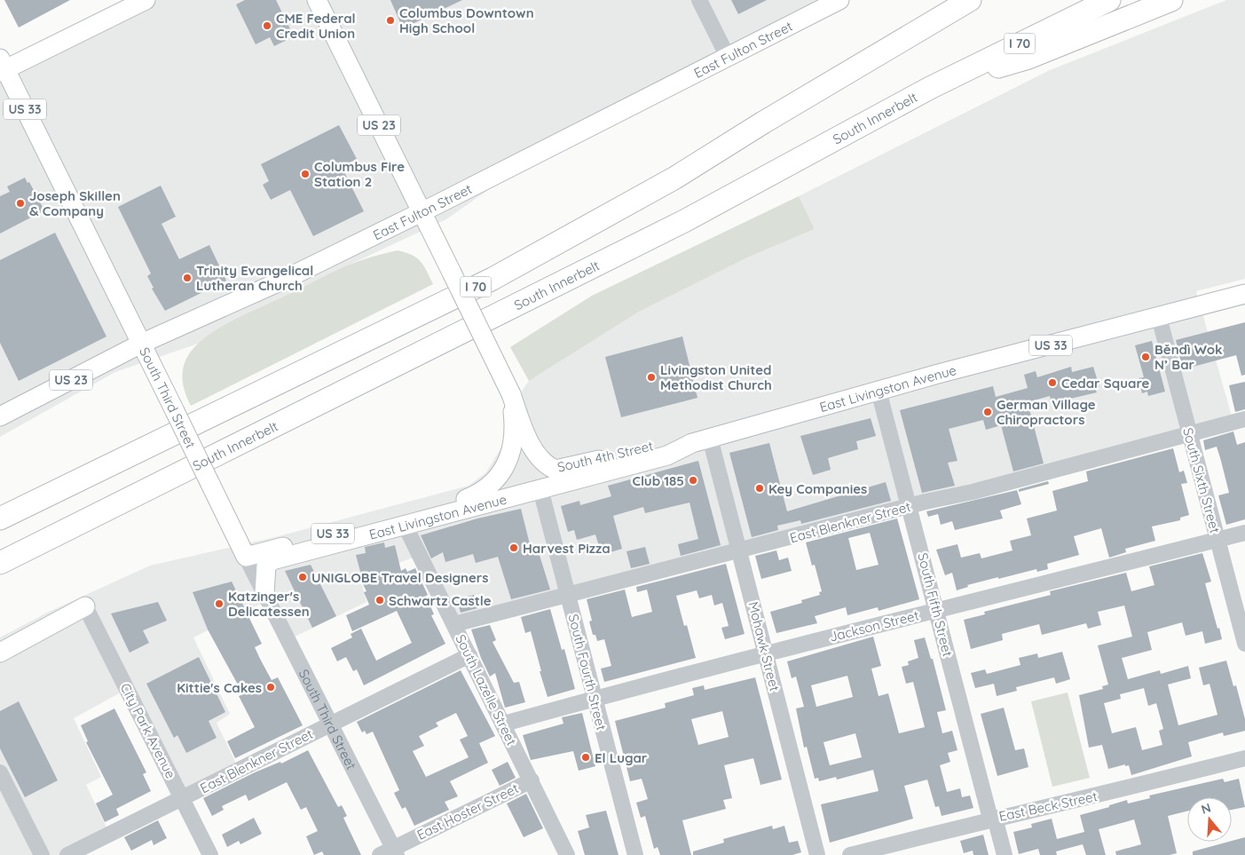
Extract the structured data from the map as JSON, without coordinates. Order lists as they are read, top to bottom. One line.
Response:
{"streets":{"highway":["I 70","South Innerbelt"],"main road":["East Fulton Street","US 33","US 23","East Livingston Avenue","South Third Street","South 4th Street"],"street":["South Sixth Street","East Blenkner Street","South Fifth Street","Jackson Street","Mohawk Street","South Fourth Street","South Lazelle Street","City Park Avenue","East Beck Street","East Hoster Street"]},"crossings":[["East Fulton Street","South Third Street"],["East Fulton Street","South 4th Street"],["East Livingston Avenue","South Third Street"],["East Livingston Avenue","South 4th Street"],["East Livingston Avenue","South Sixth Street"],["East Livingston Avenue","South Fifth Street"],["East Livingston Avenue","Mohawk Street"],["East Livingston Avenue","South Fourth Street"],["East Livingston Avenue","South Lazelle Street"],["South Third Street","East Blenkner Street"],["South Third Street","East Hoster Street"],["South Sixth Street","East Blenkner Street"],["South Sixth Street","Jackson Street"],["East Blenkner Street","South Fifth Street"],["East Blenkner Street","Mohawk Street"],["East Blenkner Street","South Fourth Street"],["East Blenkner Street","South Lazelle Street"],["East Blenkner Street","City Park Avenue"],["South Fifth Street","Jackson Street"],["South Fifth Street","East Beck Street"],["Jackson Street","Mohawk Street"],["Jackson Street","South Fourth Street"],["Jackson Street","South Lazelle Street"],["South Lazelle Street","East Hoster Street"]],"places":["Columbus Downtown High School","CME Federal Credit Union","Columbus Fire Station 2","Joseph Skillen & Company","Trinity Evangelical Lutheran Church","Běndì Wok N’ Bar","Livingston United Methodist Church","Cedar Square","German Village Chiropractors","Club 185","Key Companies","Harvest Pizza","UNIGLOBE Travel Designers","Schwartz Castle","Katzinger's Delicatessen","Kittie's Cakes","El Lugar"],"north":"top"}
